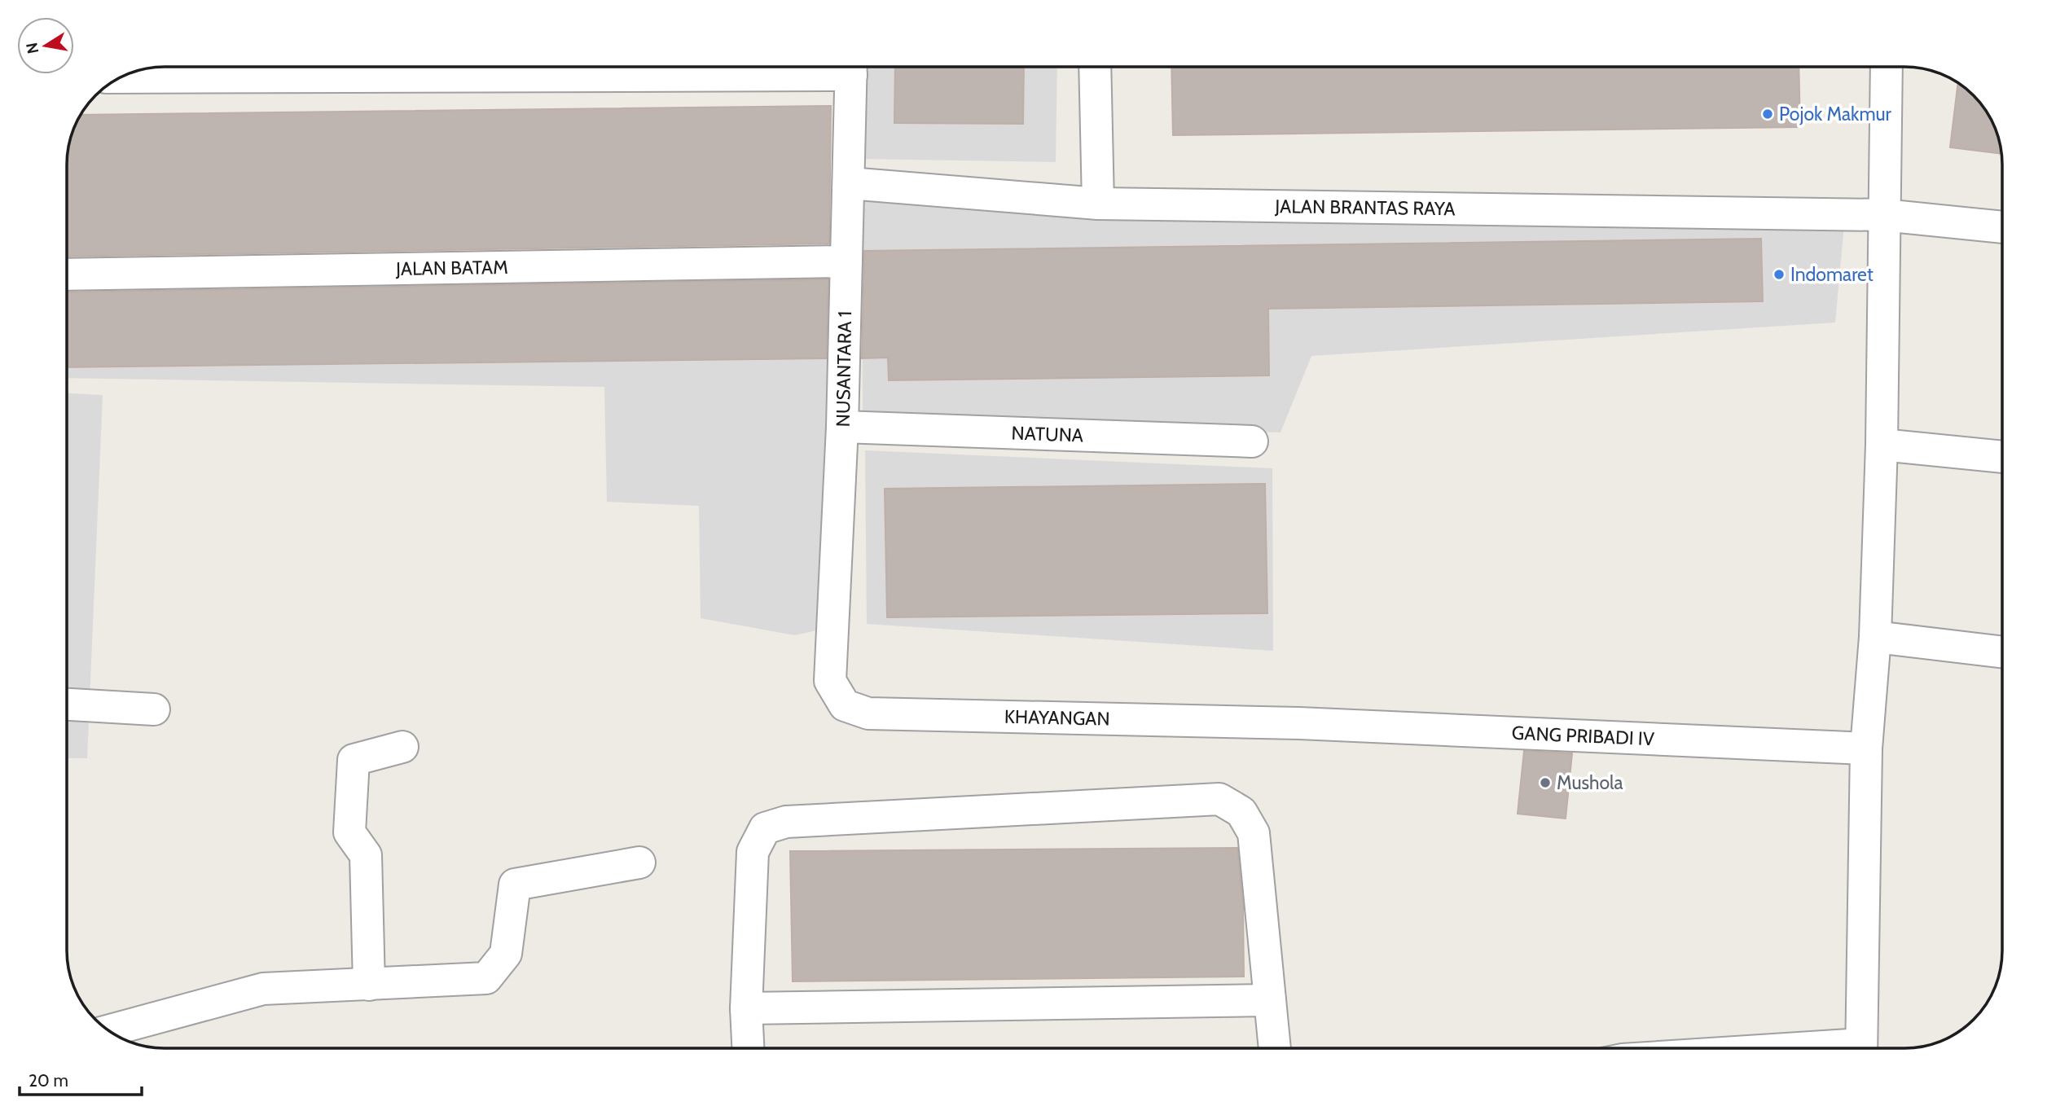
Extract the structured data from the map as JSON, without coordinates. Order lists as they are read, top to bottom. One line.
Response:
{"streets":{"street":["JALAN BRANTAS RAYA","JALAN BATAM","NUSANTARA 1","NATUNA","KHAYANGAN","GANG PRIBADI IV"]},"crossings":[["JALAN BRANTAS RAYA","NUSANTARA 1"],["JALAN BATAM","NUSANTARA 1"],["NUSANTARA 1","NATUNA"],["NUSANTARA 1","KHAYANGAN"],["KHAYANGAN","GANG PRIBADI IV"]],"places":["Pojok Makmur","Indomaret","Mushola"],"scale_bar":"20 m","north":"left"}
